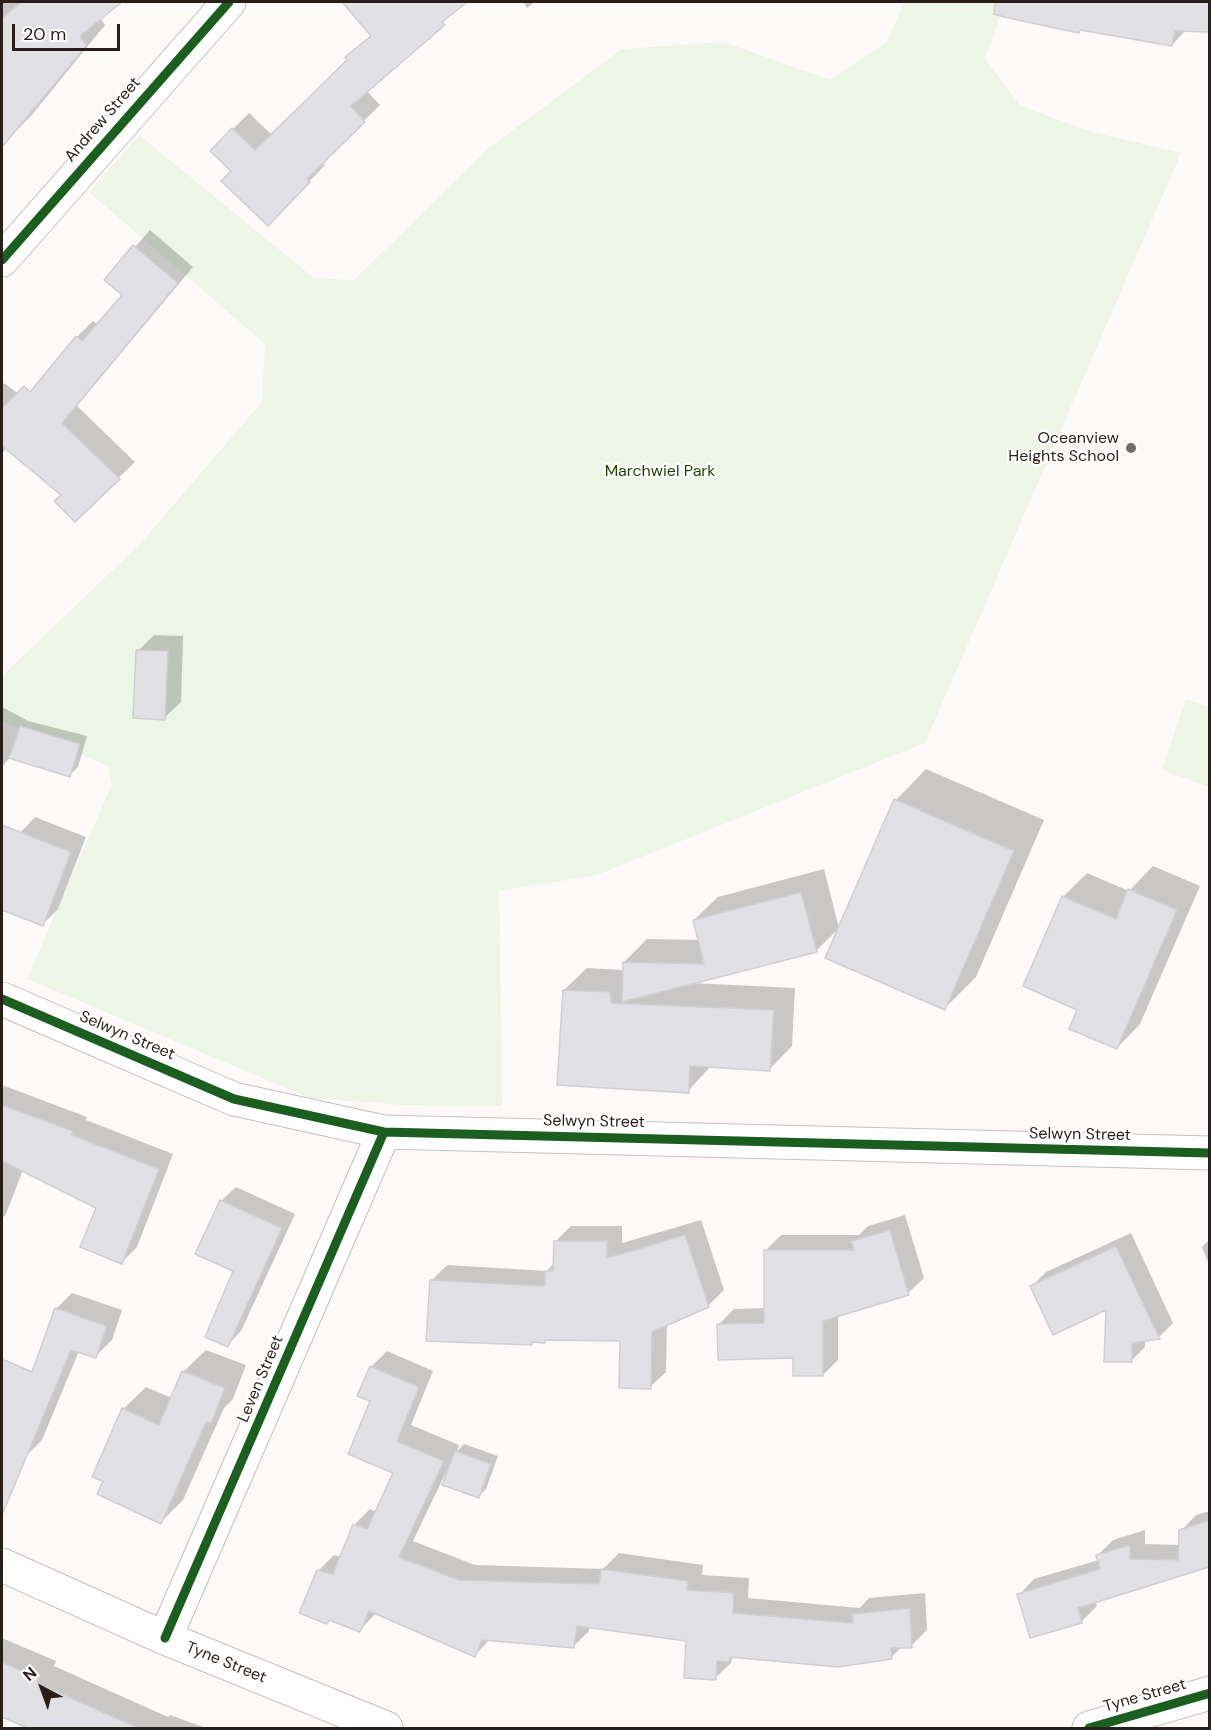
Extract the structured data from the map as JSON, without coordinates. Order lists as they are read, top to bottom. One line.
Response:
{"streets":{"street":["Andrew Street","Selwyn Street","Leven Street","Tyne Street"]},"crossings":[["Selwyn Street","Leven Street"],["Leven Street","Tyne Street"]],"parks":["Marchwiel Park"],"places":["Oceanview Heights School"],"scale_bar":"20 m","north":"top left"}
